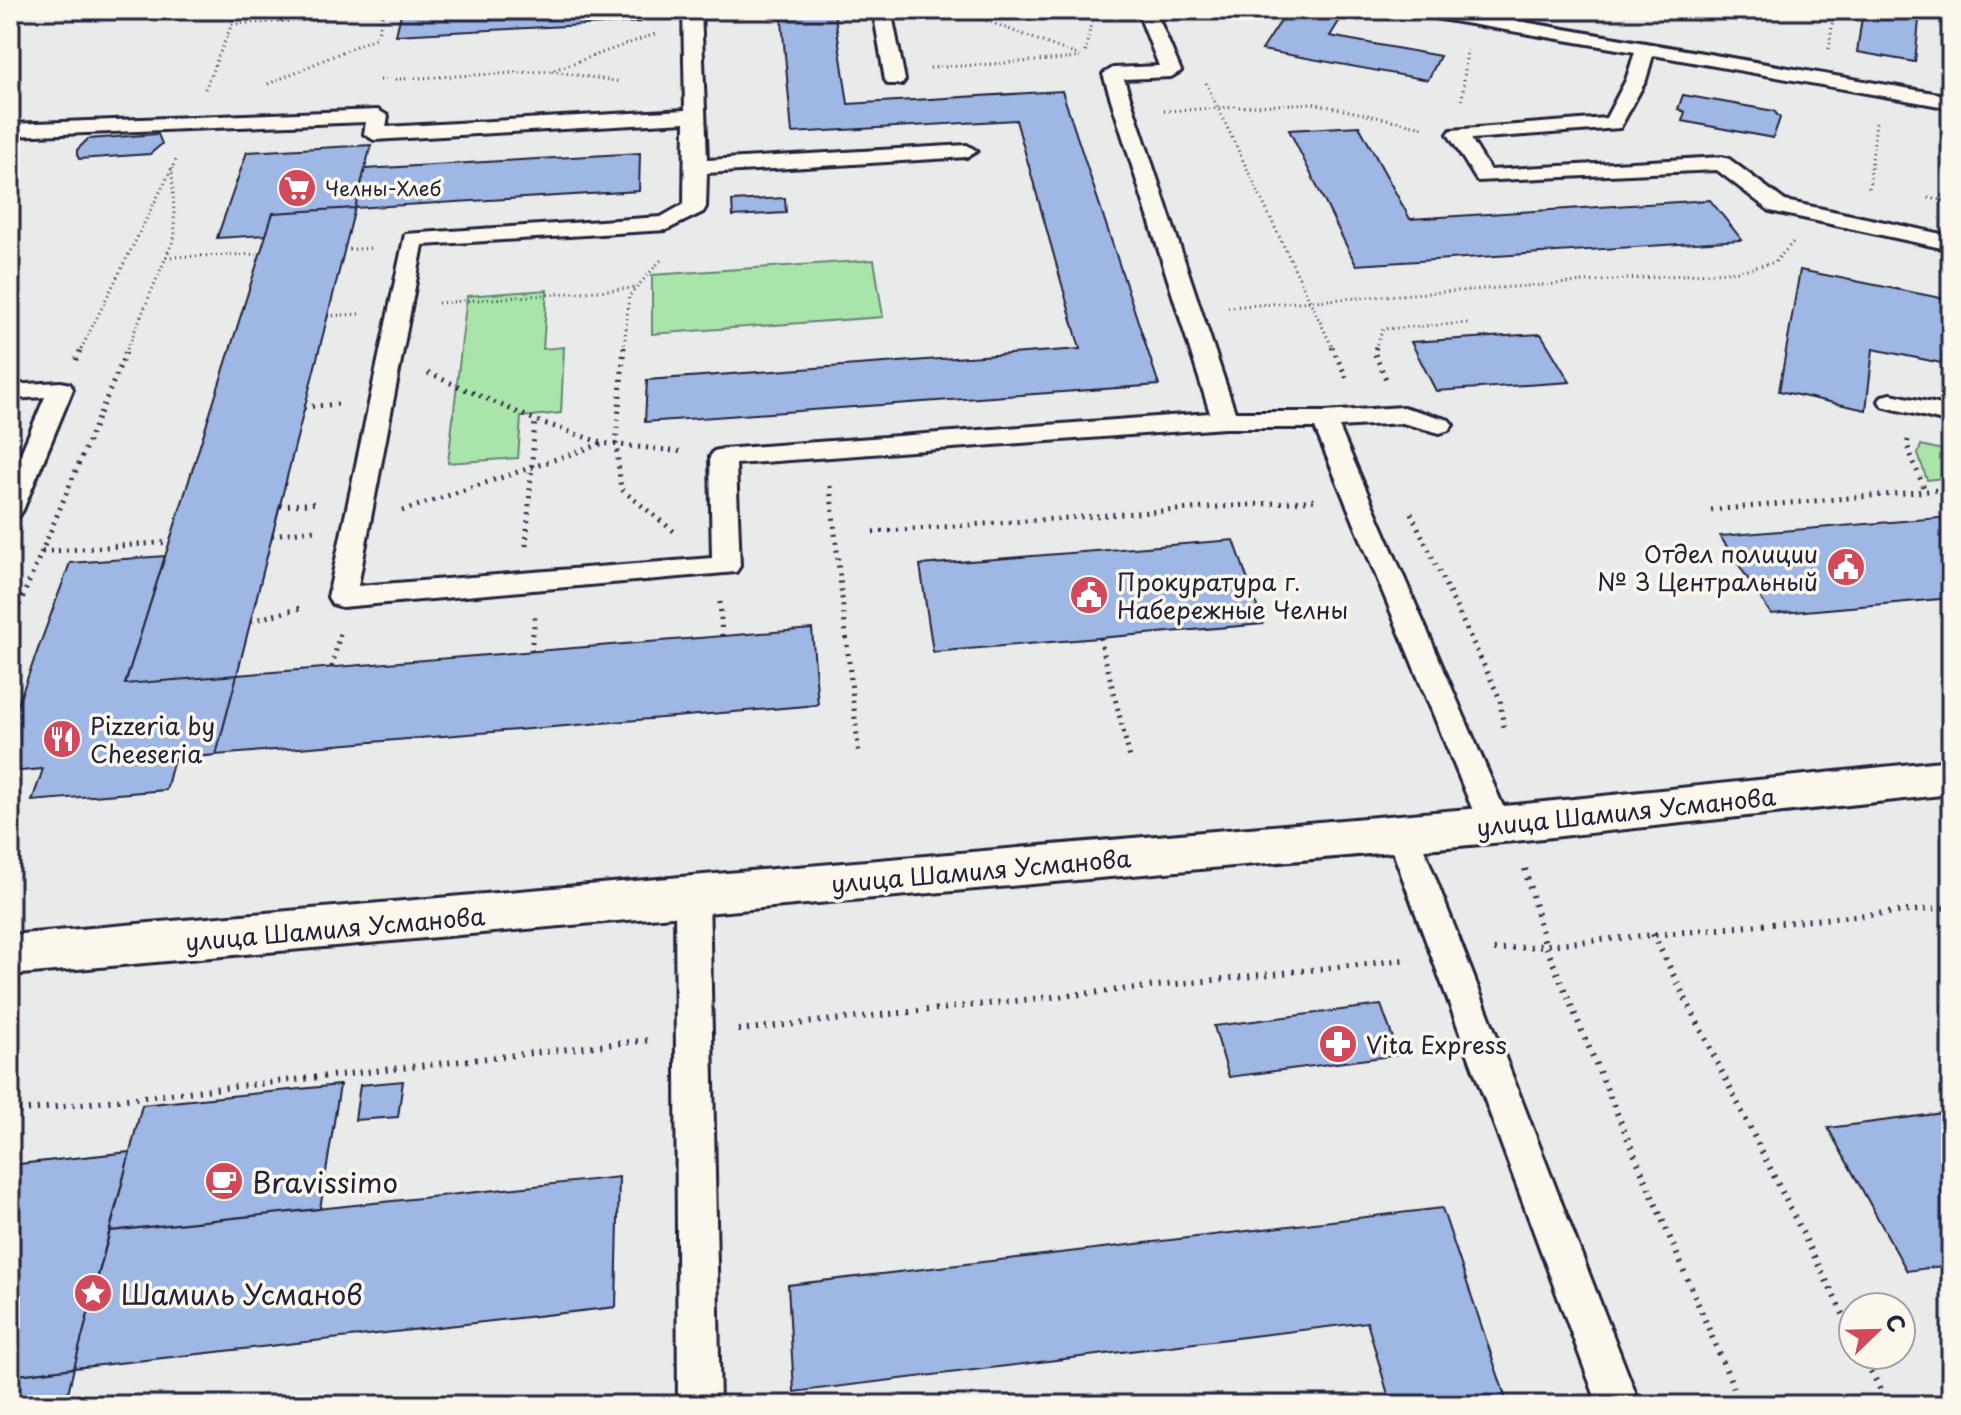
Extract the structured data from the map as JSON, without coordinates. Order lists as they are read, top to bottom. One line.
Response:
{"streets":{"street":["улица Шамиля Усманова"]},"places":{"supermarket":["Челны-Хлеб"],"public building":["Отдел полиции № 3 Центральный","Прокуратура г. Набережные Челны"],"restaurant":["Pizzeria by Cheeseria"],"pharmacy":["Vita Express"],"cafe":["Bravissimo"],"place":["Шамиль Усманов"]},"north":"top right"}
